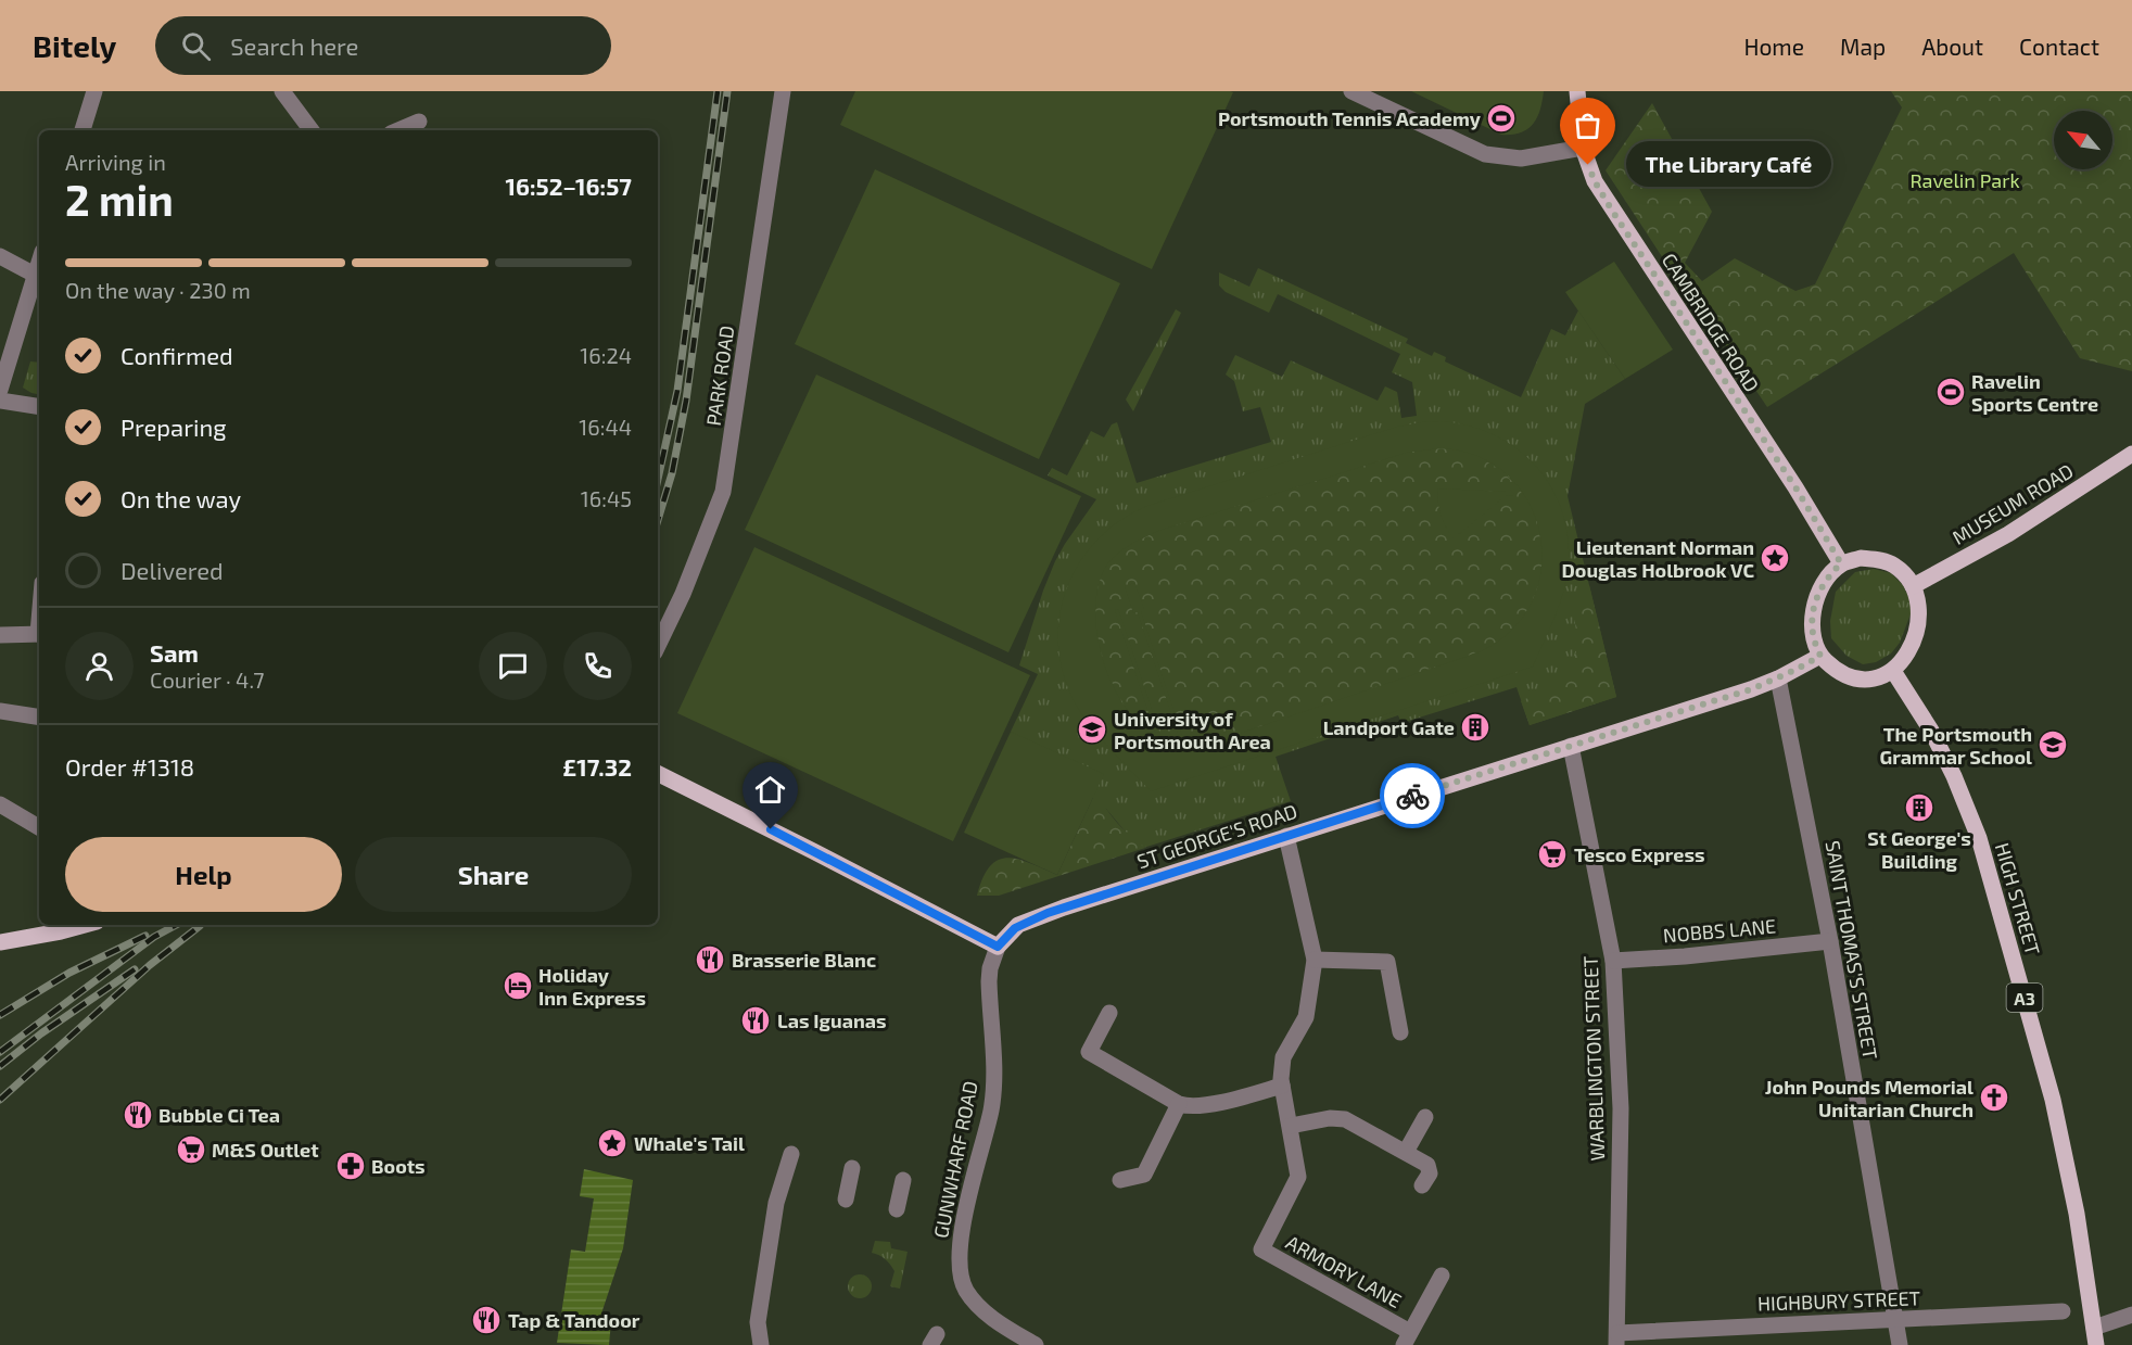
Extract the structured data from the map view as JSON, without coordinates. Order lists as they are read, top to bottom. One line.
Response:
{"streets":{"main road":["CAMBRIDGE ROAD","MUSEUM ROAD","ST GEORGE'S ROAD","HIGH STREET","A3"],"street":["PARK ROAD","NOBBS LANE","SAINT THOMAS'S STREET","WARBLINGTON STREET","GUNWHARF ROAD","ARMORY LANE","HIGHBURY STREET"]},"crossings":[["CAMBRIDGE ROAD","MUSEUM ROAD"],["CAMBRIDGE ROAD","ST GEORGE'S ROAD"],["CAMBRIDGE ROAD","HIGH STREET"],["MUSEUM ROAD","ST GEORGE'S ROAD"],["MUSEUM ROAD","HIGH STREET"],["ST GEORGE'S ROAD","HIGH STREET"],["ST GEORGE'S ROAD","SAINT THOMAS'S STREET"],["ST GEORGE'S ROAD","WARBLINGTON STREET"],["ST GEORGE'S ROAD","GUNWHARF ROAD"],["ST GEORGE'S ROAD","ARMORY LANE"],["NOBBS LANE","SAINT THOMAS'S STREET"],["NOBBS LANE","WARBLINGTON STREET"],["SAINT THOMAS'S STREET","HIGHBURY STREET"],["WARBLINGTON STREET","HIGHBURY STREET"]],"parks":["Ravelin Park"],"places":{"sports":["Portsmouth Tennis Academy","Ravelin Sports Centre"],"other":["The Library Café"],"place":["Lieutenant Norman Douglas Holbrook VC","Whale's Tail"],"building":["Landport Gate","St George's Building"],"school or university":["University of Portsmouth Area","The Portsmouth Grammar School"],"supermarket":["Tesco Express","M&S Outlet"],"restaurant":["Brasserie Blanc","Las Iguanas","Bubble Ci Tea","Tap & Tandoor"],"hotel":["Holiday Inn Express"],"church":["John Pounds Memorial Unitarian Church"],"pharmacy":["Boots"]},"north":"top left","page":{"header":"Bitely","search":"Search here","nav":["Home","Map","About","Contact"],"heading":["2 min","Arriving in","16:52–16:57"],"panel":["Sam","Courier · 4.7","Order #1318","£17.32"],"bubble":"The Library Café","bar":"On the way · 230 m","list":[["Confirmed","16:24"],["Preparing","16:44"],["On the way","16:45"],"Delivered"],"buttons":["Help","Share"]}}
